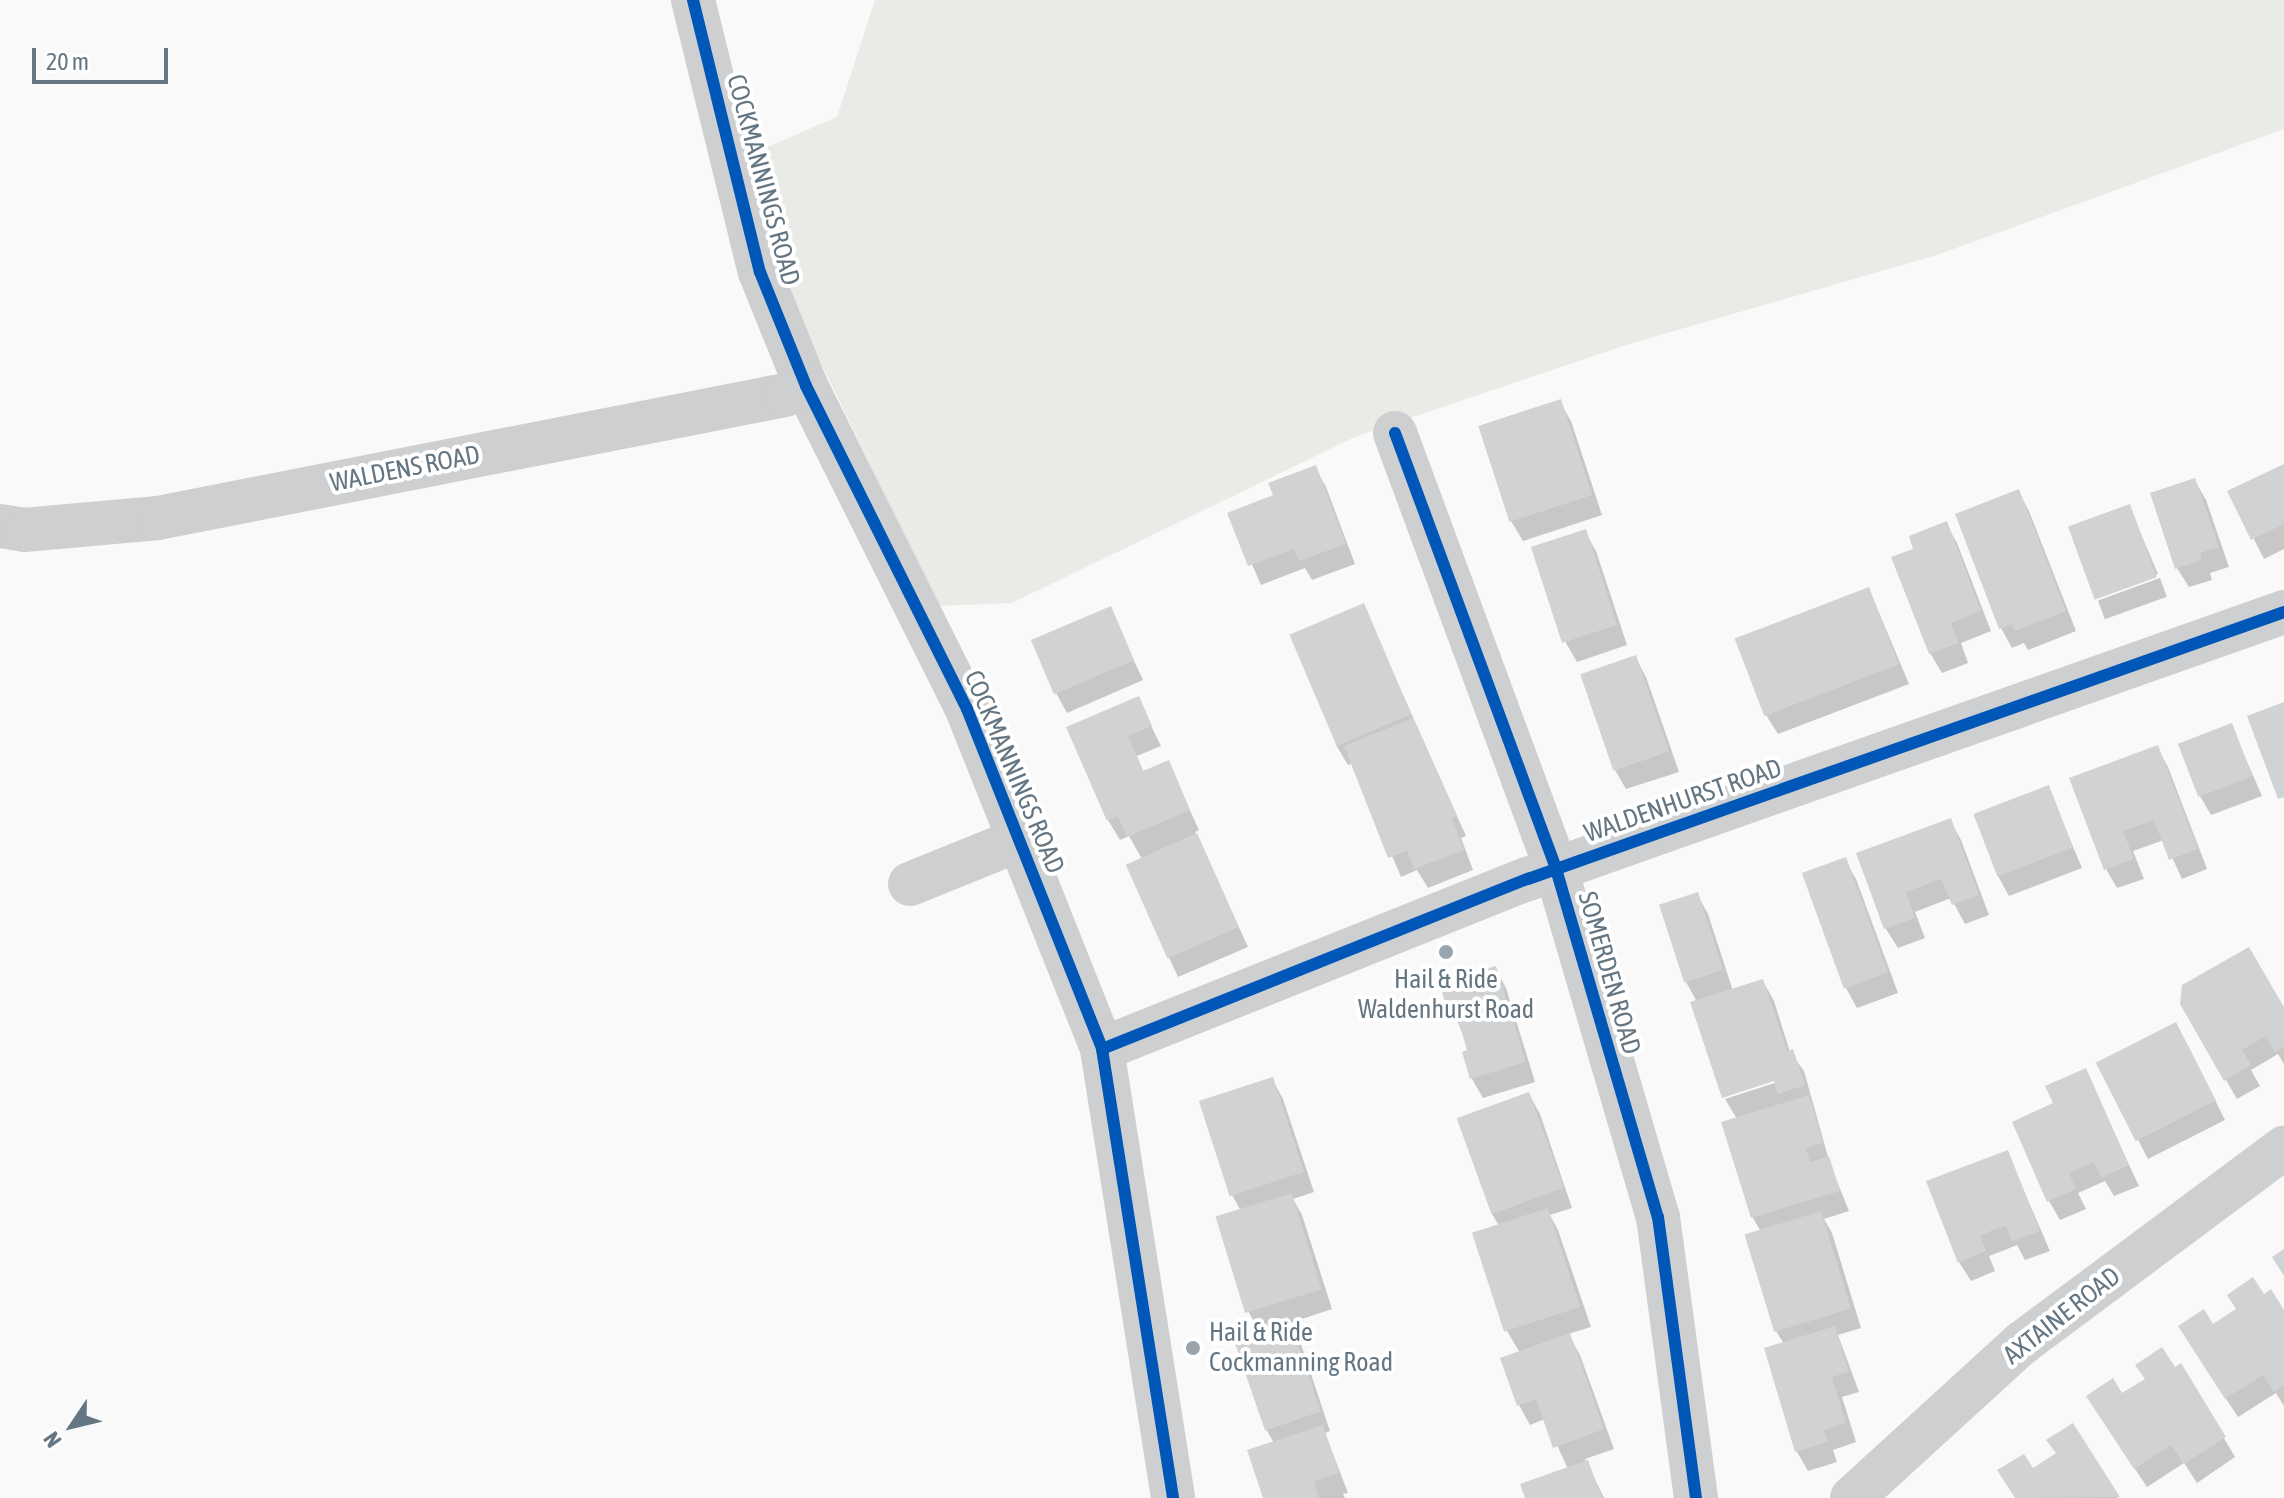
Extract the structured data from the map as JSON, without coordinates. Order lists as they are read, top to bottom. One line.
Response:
{"streets":{"street":["COCKMANNINGS ROAD","WALDENS ROAD","WALDENHURST ROAD","SOMERDEN ROAD","AXTAINE ROAD"]},"crossings":[["COCKMANNINGS ROAD","WALDENS ROAD"],["COCKMANNINGS ROAD","WALDENHURST ROAD"],["WALDENHURST ROAD","SOMERDEN ROAD"]],"places":["Hail & Ride Waldenhurst Road","Hail & Ride Cockmanning Road"],"scale_bar":"20 m","north":"bottom left"}
